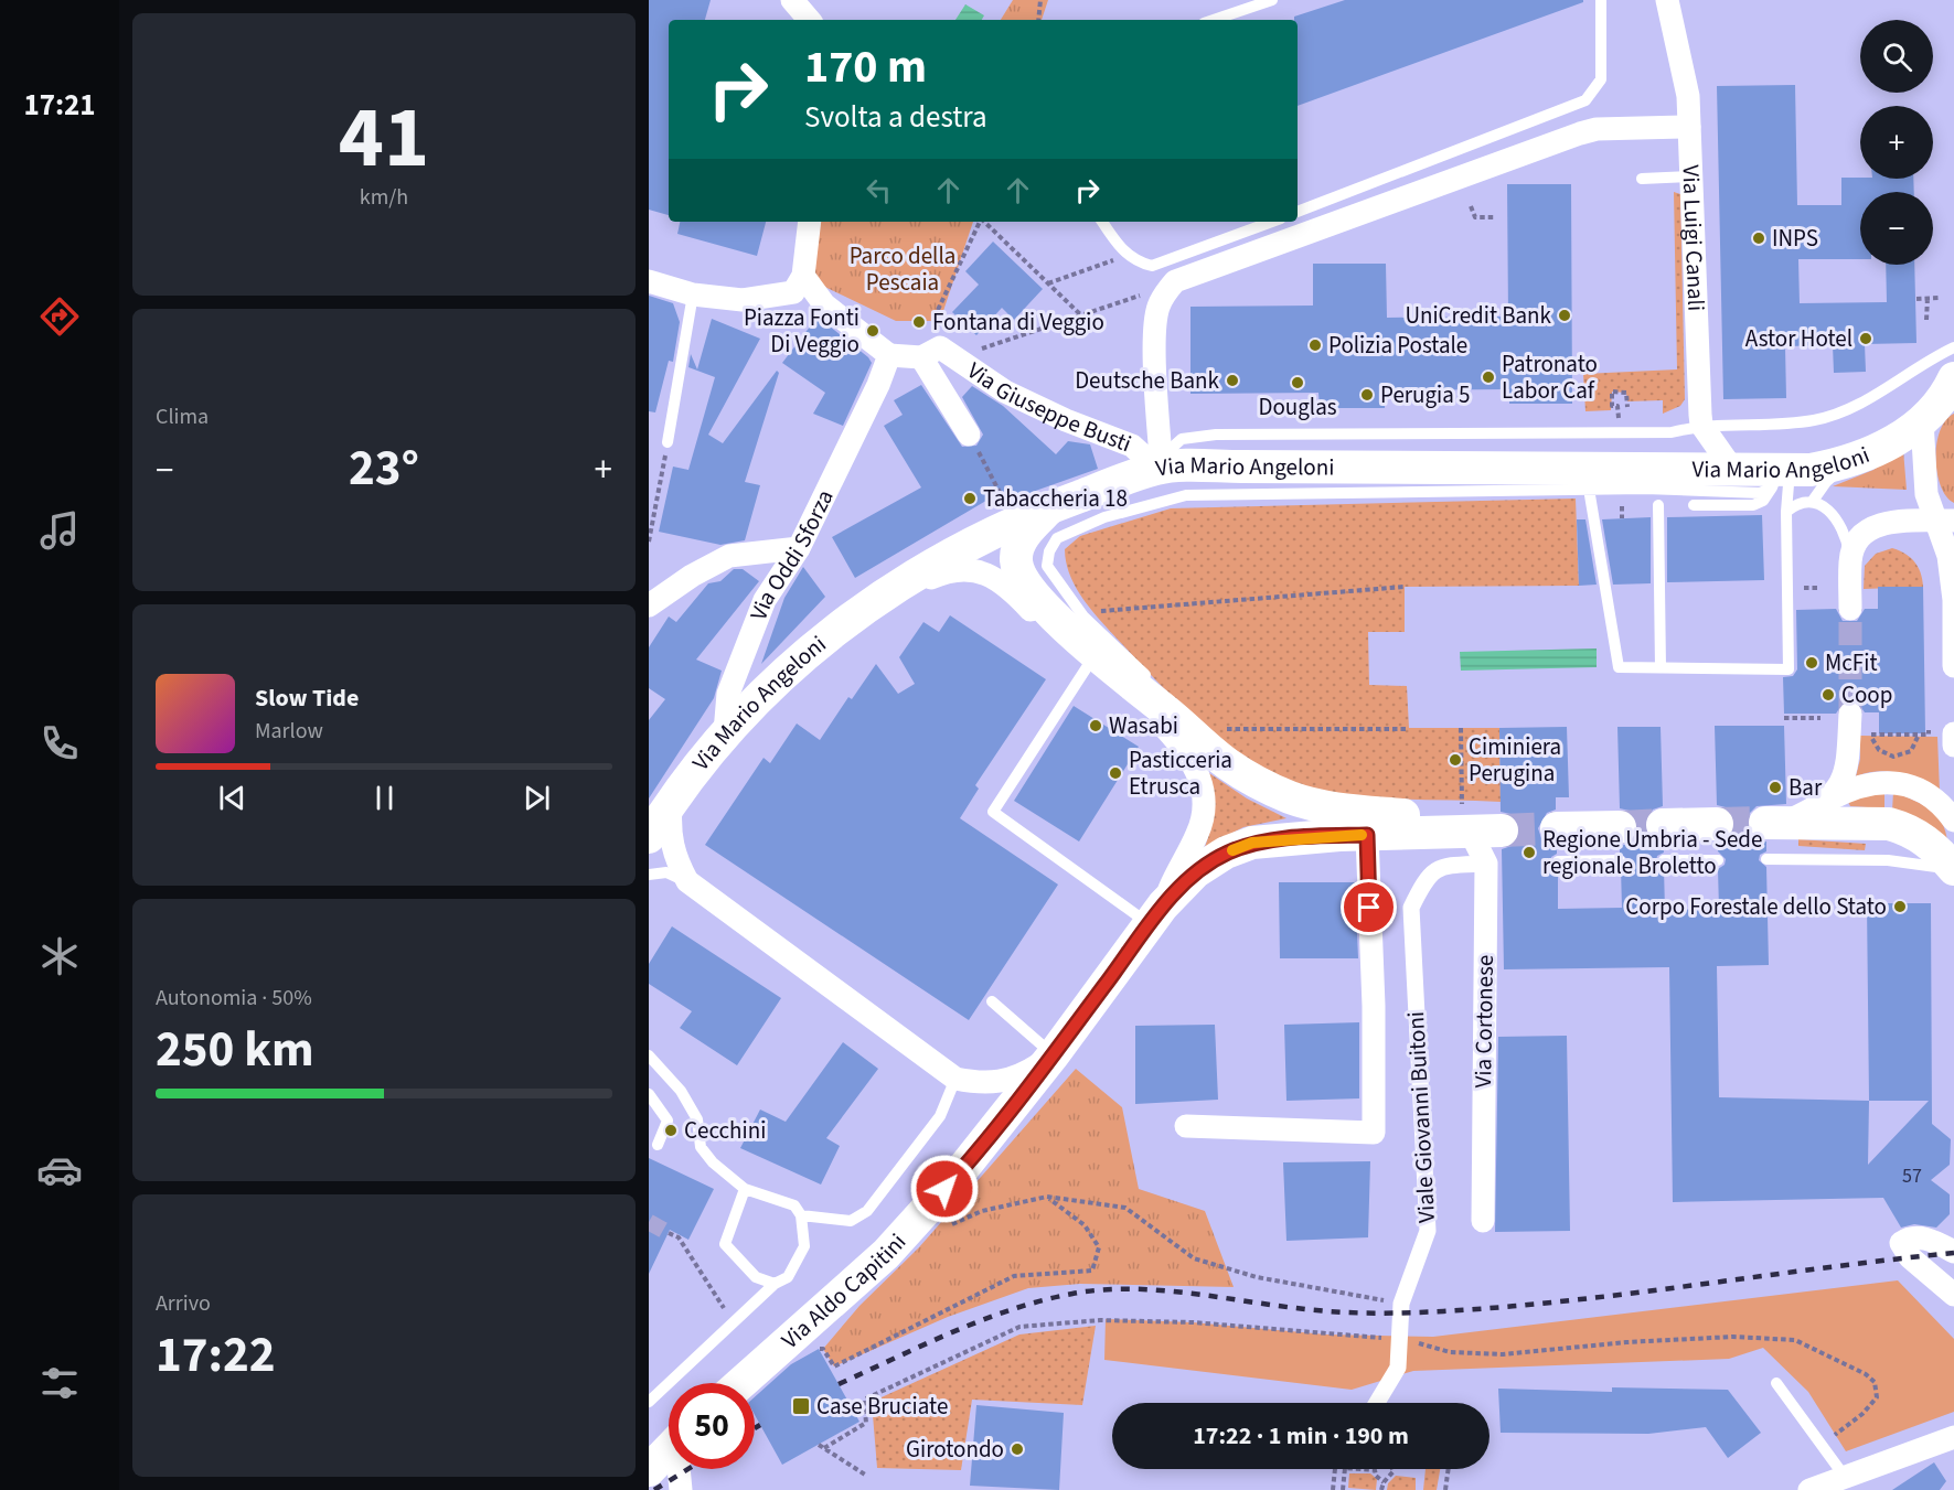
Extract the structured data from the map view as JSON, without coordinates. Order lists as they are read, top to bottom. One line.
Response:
{"streets":{"main road":["Via Mario Angeloni","Via Aldo Capitini"],"street":["Via Luigi Canali","Via Giuseppe Busti","Via Oddi Sforza","Via Cortonese","Viale Giovanni Buitoni"]},"crossings":[["Via Giuseppe Busti","Via Mario Angeloni"],["Via Mario Angeloni","Via Oddi Sforza"],["Via Cortonese","Viale Giovanni Buitoni"],["Via Cortonese","Via Aldo Capitini"],["Viale Giovanni Buitoni","Via Aldo Capitini"]],"parks":["Parco della Pescaia"],"places":{"other":["INPS","UniCredit Bank","Fontana di Veggio","Piazza Fonti Di Veggio","Astor Hotel","Polizia Postale","Patronato Labor Caf","Deutsche Bank","Douglas","Perugia 5","Tabaccheria 18","McFit","Coop","Wasabi","Ciminiera Perugina","Pasticceria Etrusca","Bar","Regione Umbria - Sede regionale Broletto","Corpo Forestale dello Stato","Cecchini","Girotondo"],"transit":["Case Bruciate"]},"house_numbers":["57"],"page":{"tabs":"17:21","tile":[["41","km/h"],"Clima",["Autonomia · 50%","250 km"],["Arrivo","17:22"]],"map_buttons":["+","−"],"turn":["170 m","Svolta a destra"],"heat":["−","23°","+"],"song":["Slow Tide","Marlow"],"limit":"50","trip":"17:22 · 1 min · 190 m"}}
